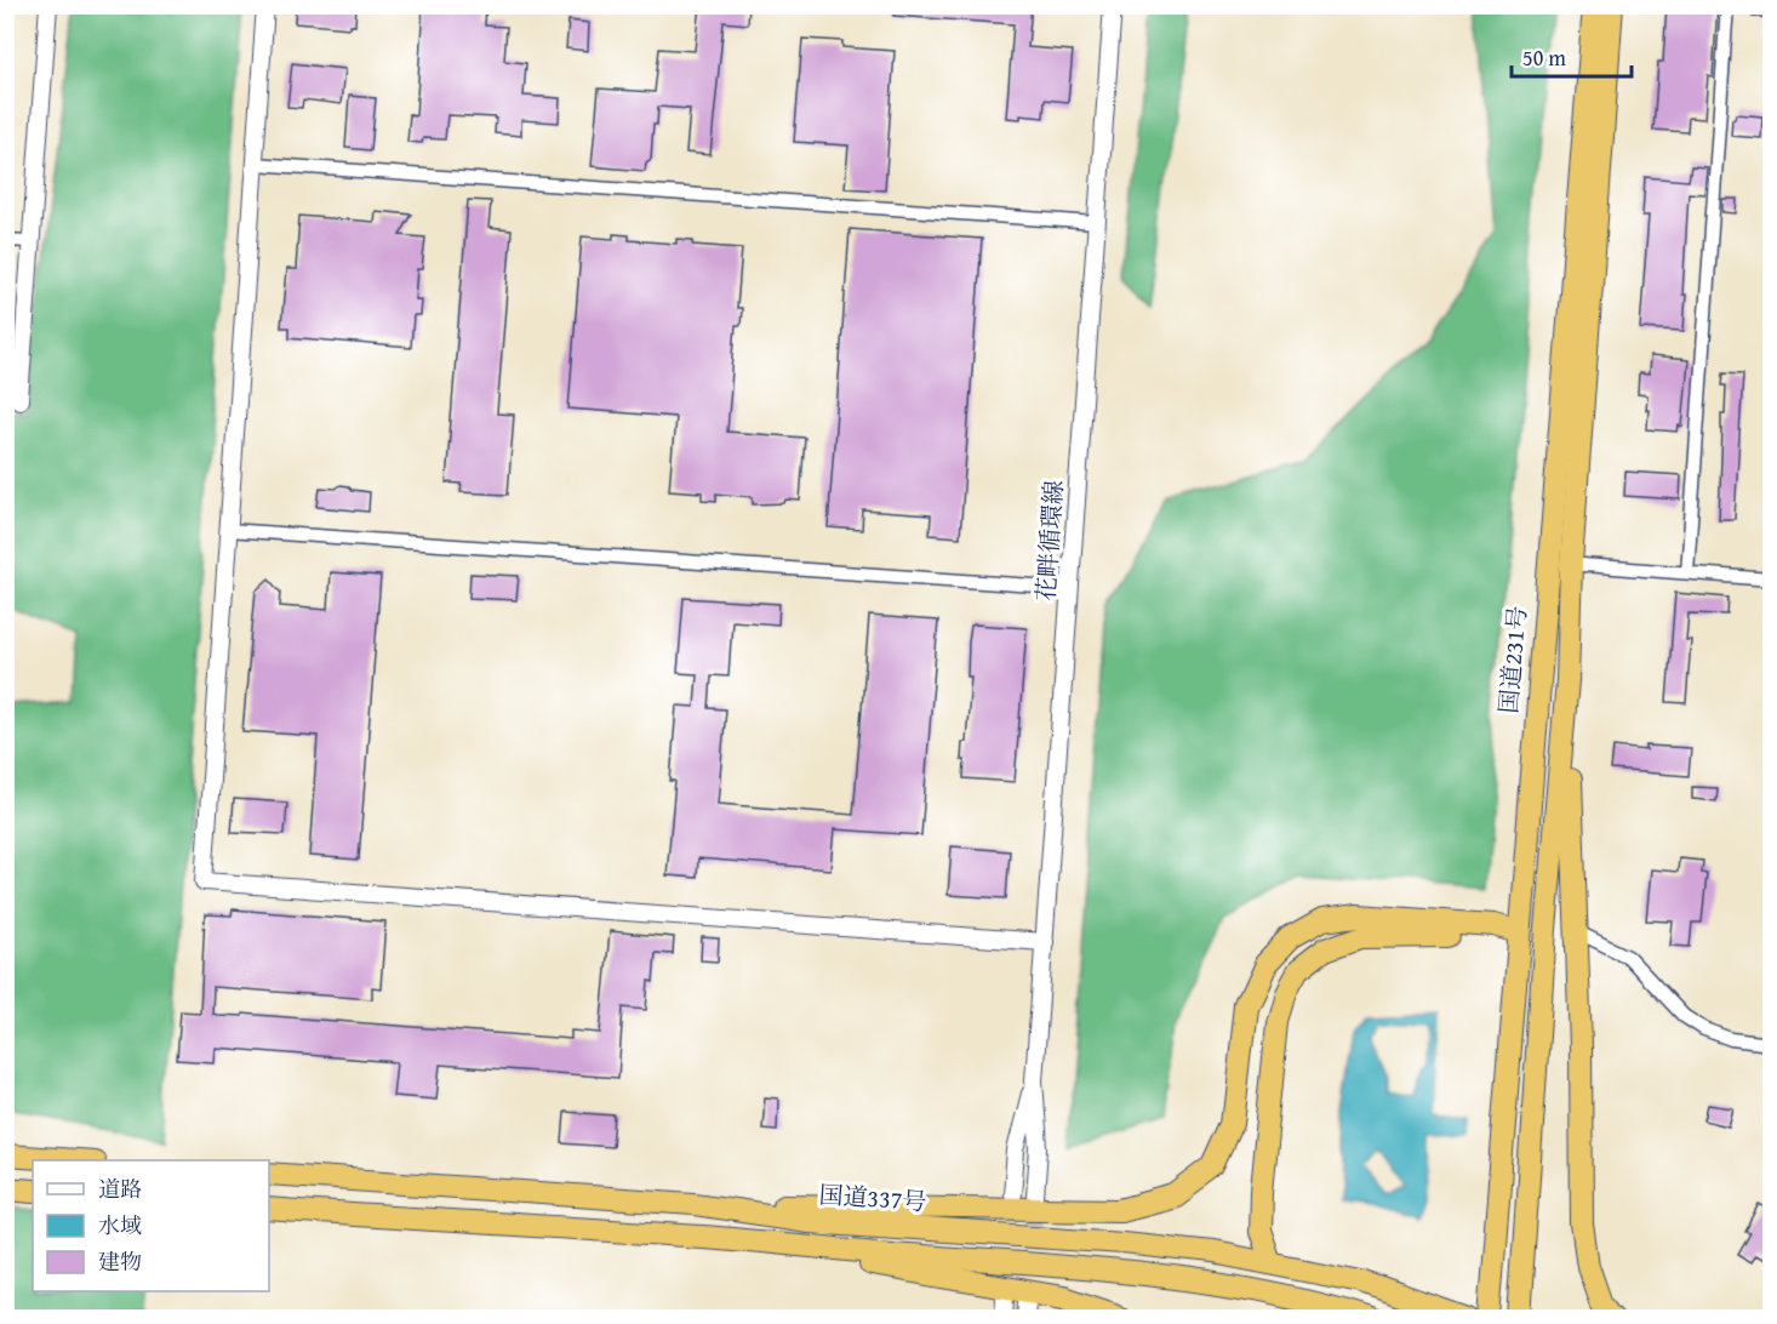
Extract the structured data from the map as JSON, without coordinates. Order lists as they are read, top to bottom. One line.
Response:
{"streets":{"highway":["国道231号","国道337号"],"street":["花畔循環線"]},"legend":["道路","水域","建物"],"scale_bar":"50 m"}
